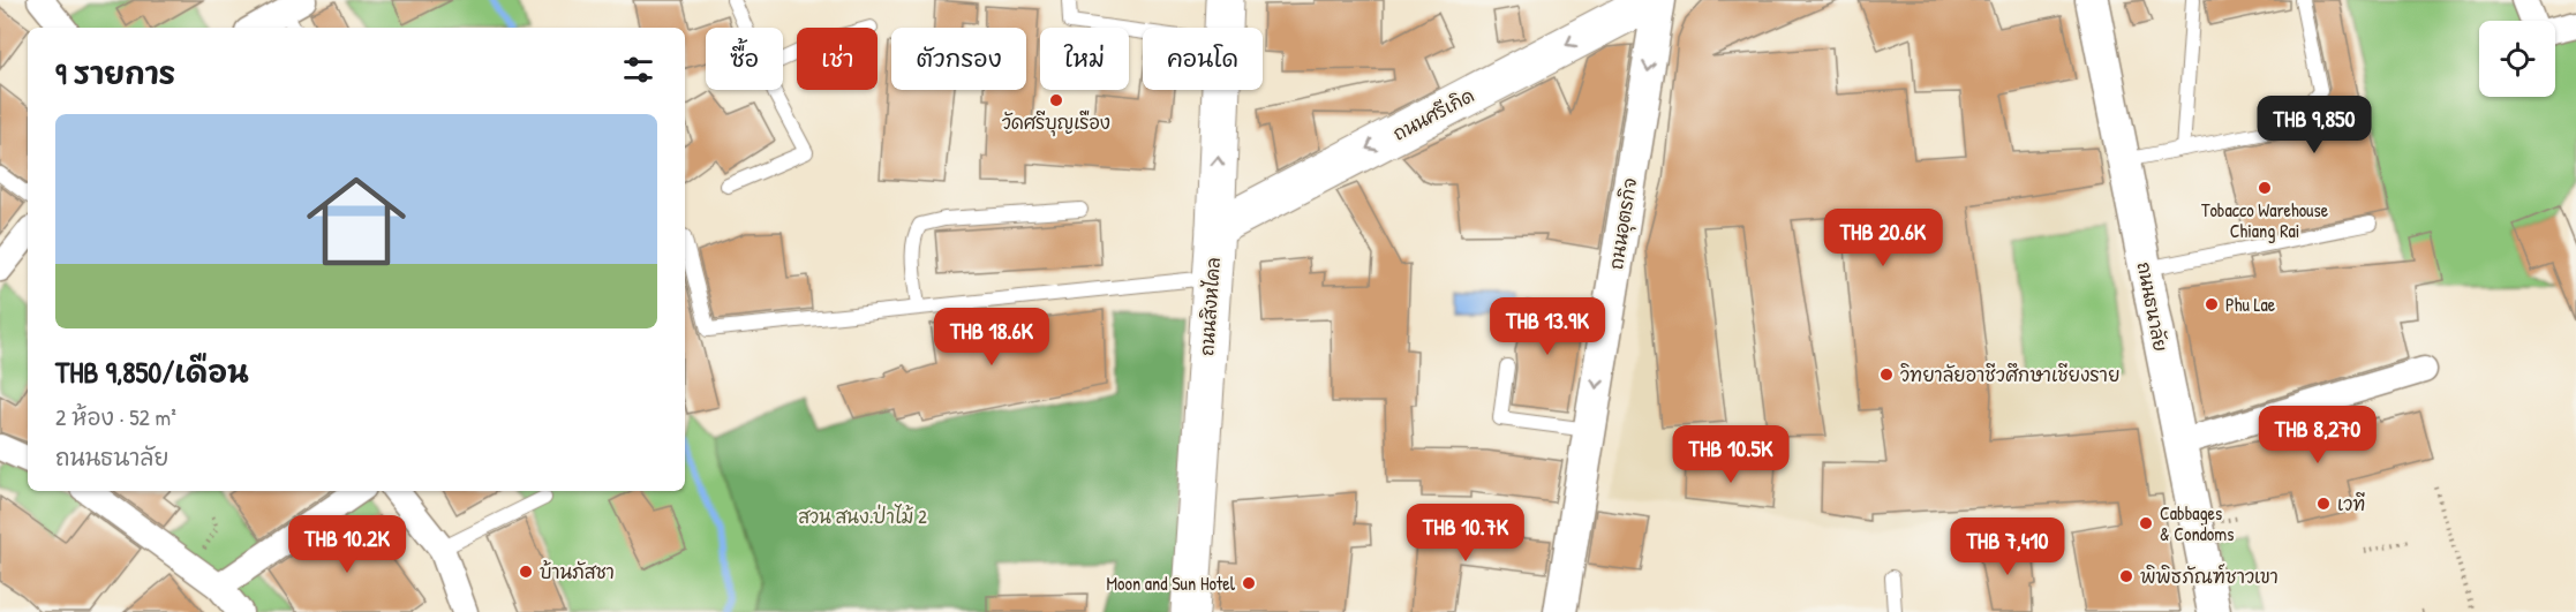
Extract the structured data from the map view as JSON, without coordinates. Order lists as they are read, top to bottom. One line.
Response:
{"streets":{"main road":["ถนนศรีเกิด","ถนนสิงหไคล"],"street":["ถนนอุตรกิจ","ถนนธนาลัย"]},"crossings":[["ถนนศรีเกิด","ถนนสิงหไคล"]],"one_way":["ถนนศรีเกิด","ถนนอุตรกิจ"],"parks":["สวน สนง.ป่าไม้ 2"],"places":["วัดศรีบุญเรือง","Tobacco Warehouse Chiang Rai","Phu Lae","วิทยาลัยอาชีวศึกษาเชียงราย","เวที","Cabbages & Condoms","บ้านภัสชา","พิพิธภัณฑ์ชาวเขา","Moon and Sun Hotel"],"page":{"chip":["ซื้อ","เช่า","ตัวกรอง","ใหม่","คอนโด"],"heading":"9 รายการ","price":["THB 9,850","THB 20.6K","THB 13.9K","THB 18.6K","THB 8,270","THB 10.5K","THB 10.7K","THB 10.2K","THB 7,410"],"list":[{"name":"THB 9,850/เดือน","note":"2 ห้อง · 52 m² · ถนนธนาลัย"}]}}
